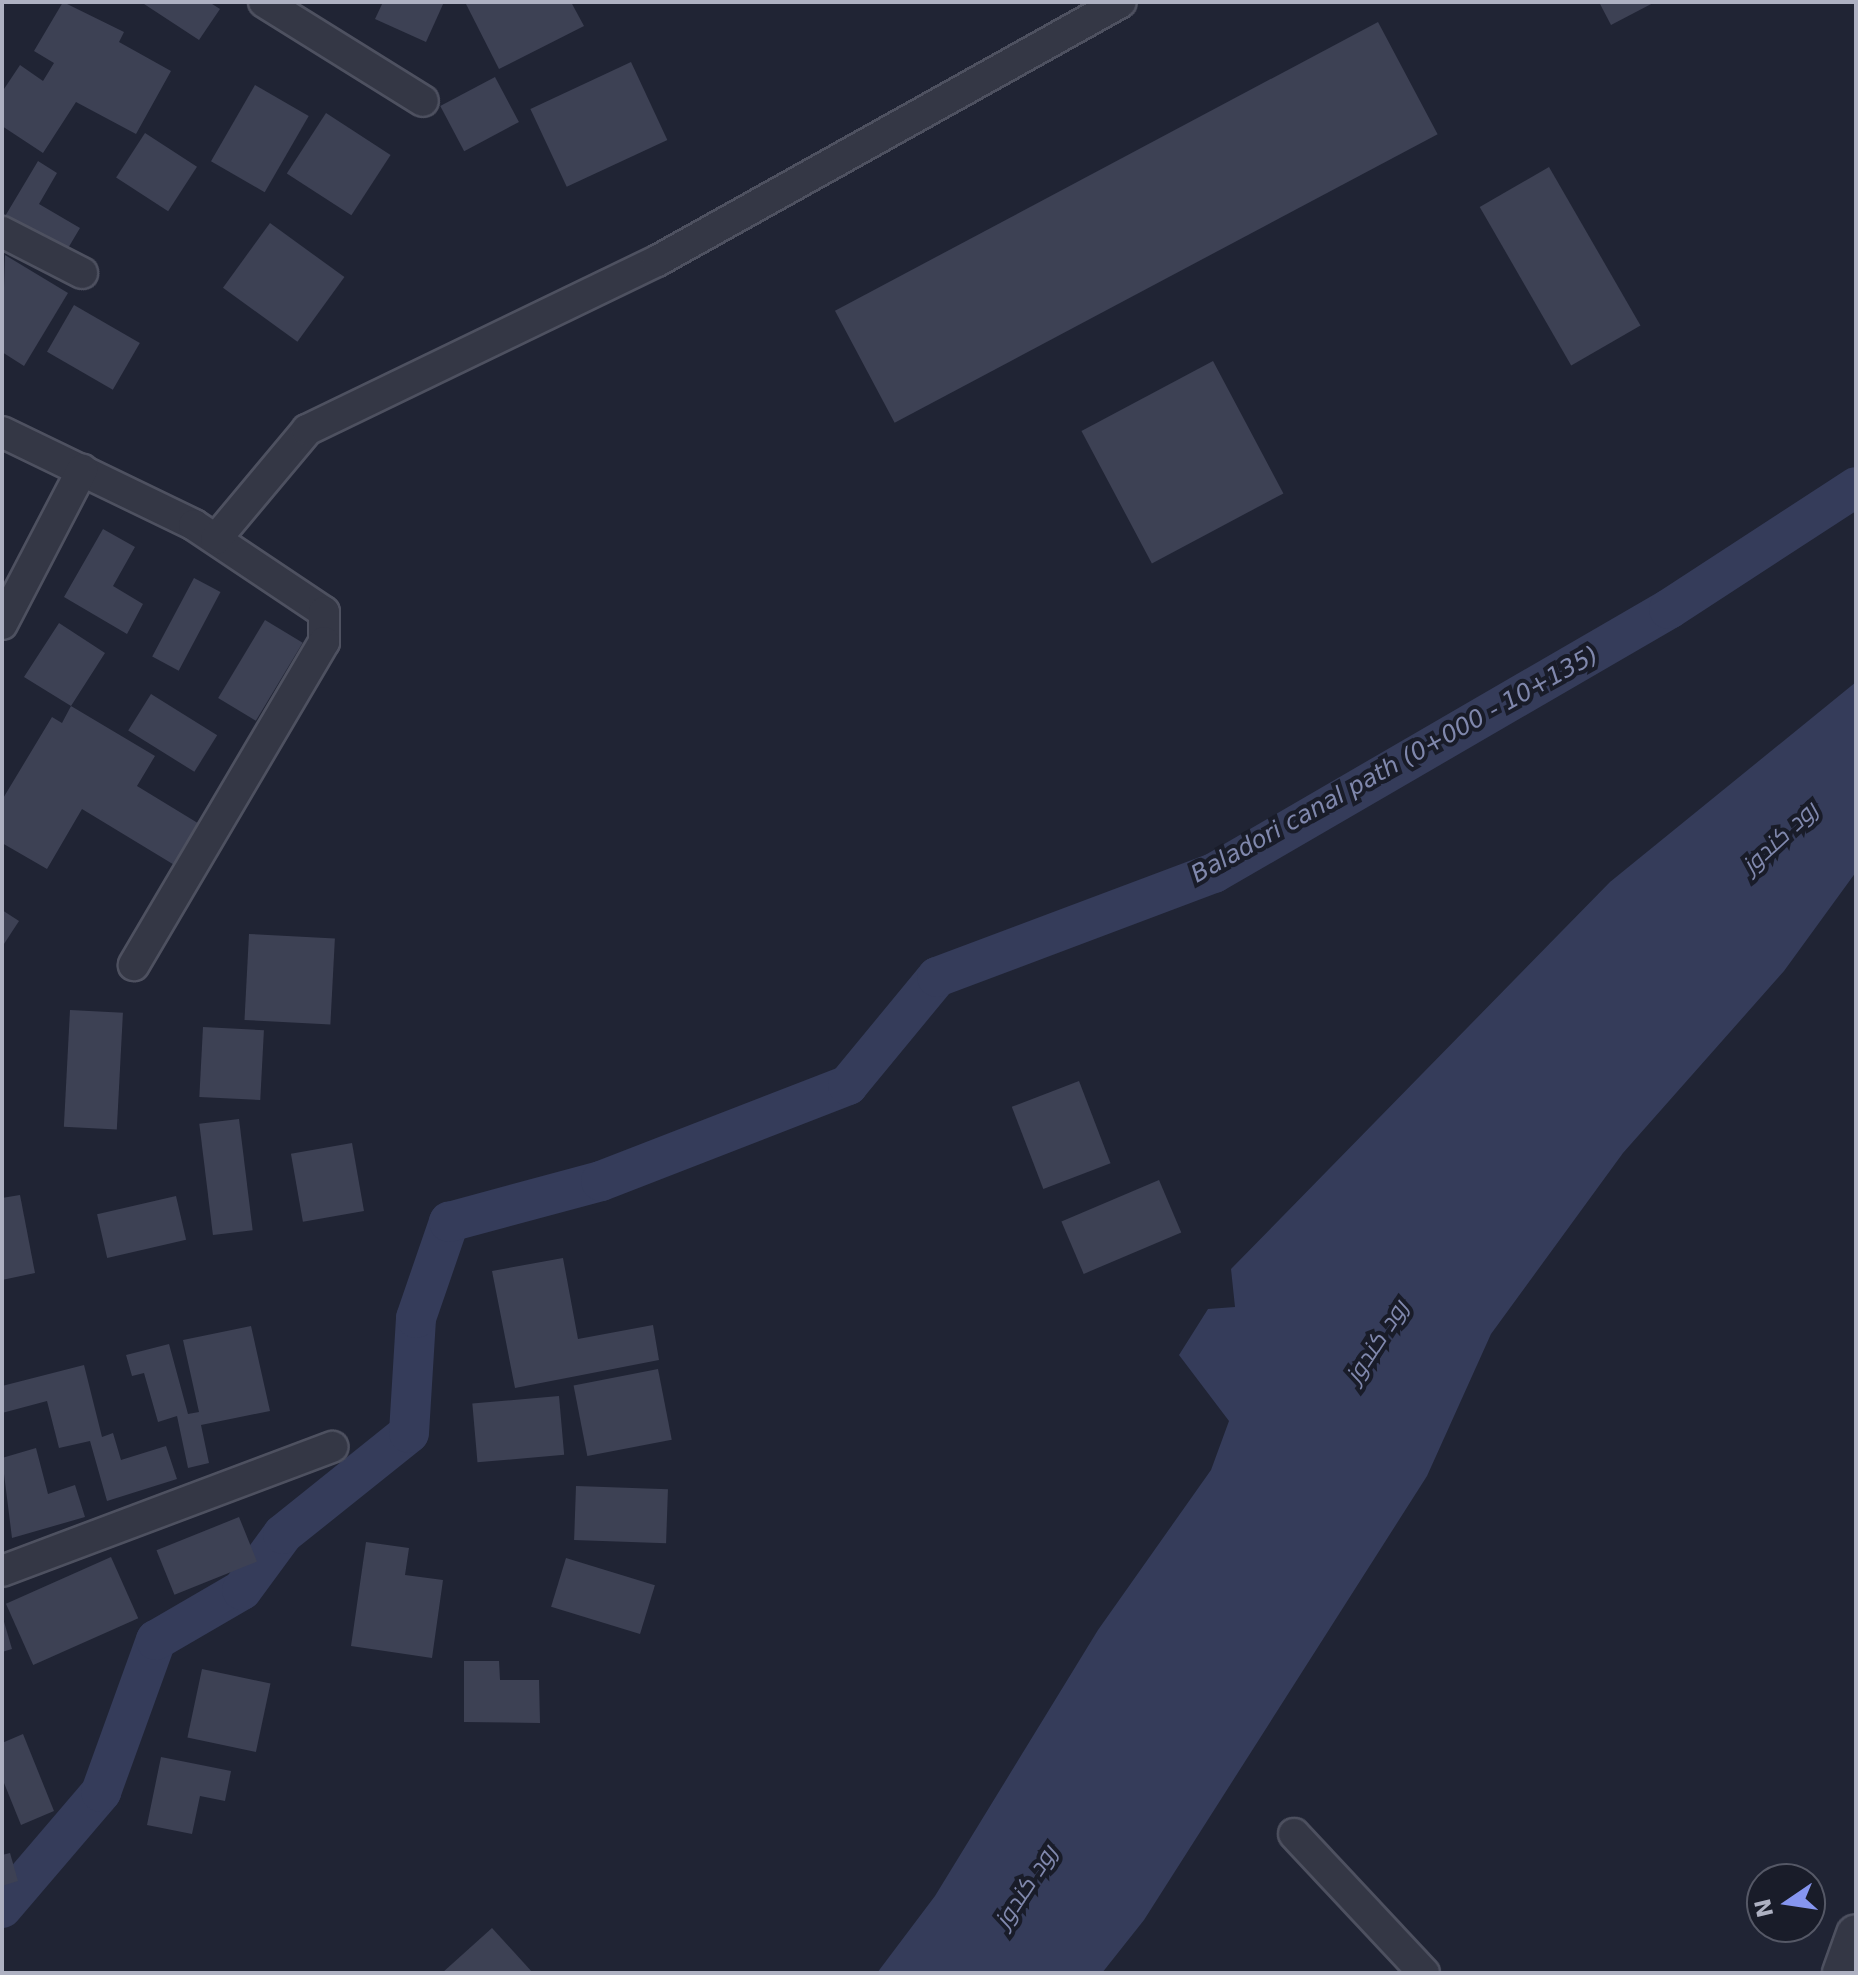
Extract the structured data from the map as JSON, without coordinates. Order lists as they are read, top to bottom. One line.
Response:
{"water":["Baladori canal path (0+000 - 10+135)","رود کندوز"],"north":"left"}
